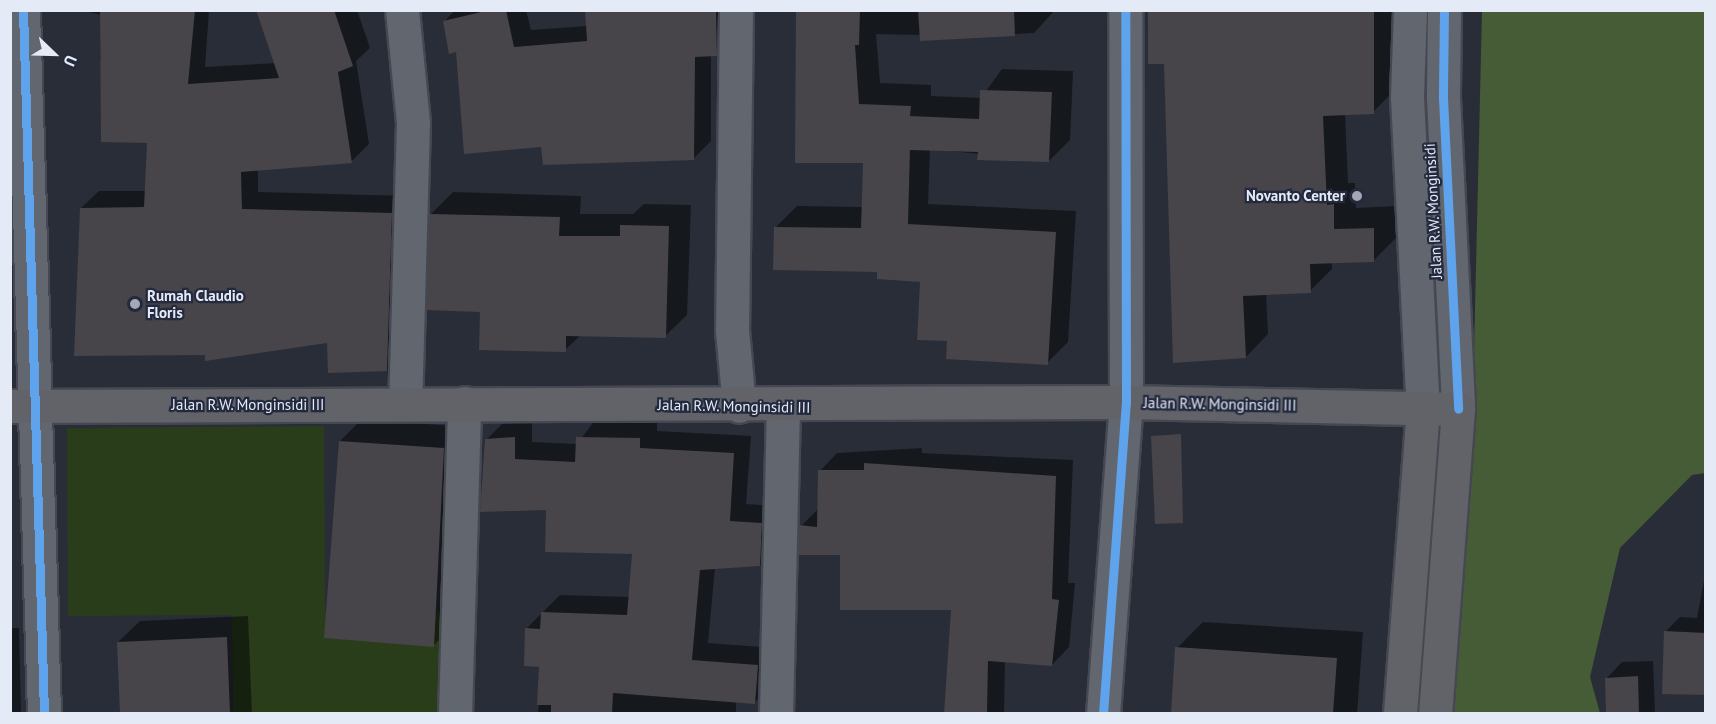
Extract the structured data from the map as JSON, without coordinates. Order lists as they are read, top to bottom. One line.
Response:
{"streets":{"main road":["Jalan R.W. Monginsidi","Jalan R.W. Monginsidi III"]},"crossings":[["Jalan R.W. Monginsidi","Jalan R.W. Monginsidi III"]],"places":["Novanto Center","Rumah Claudio Floris"],"north":"bottom right"}
